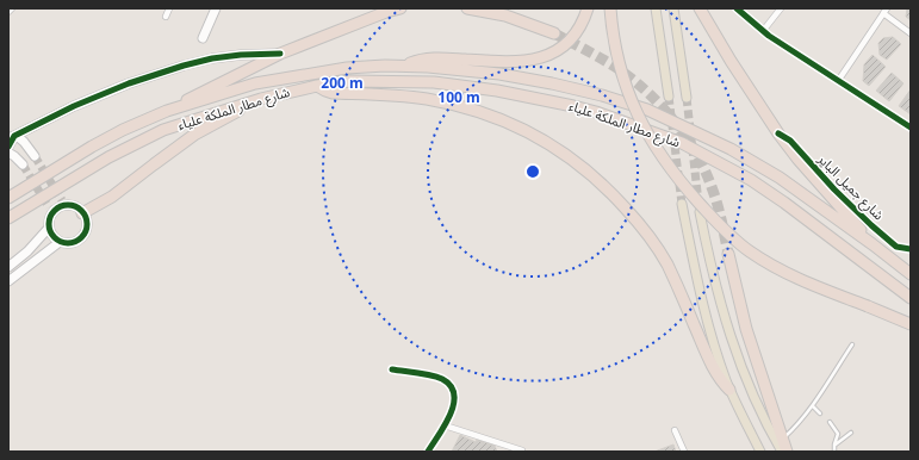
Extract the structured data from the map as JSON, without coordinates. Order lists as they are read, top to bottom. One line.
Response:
{"streets":{"highway":["شارع مطار الملكة علياء"],"street":["شارع جميل الباير"]},"rings":["200 m","100 m"]}
